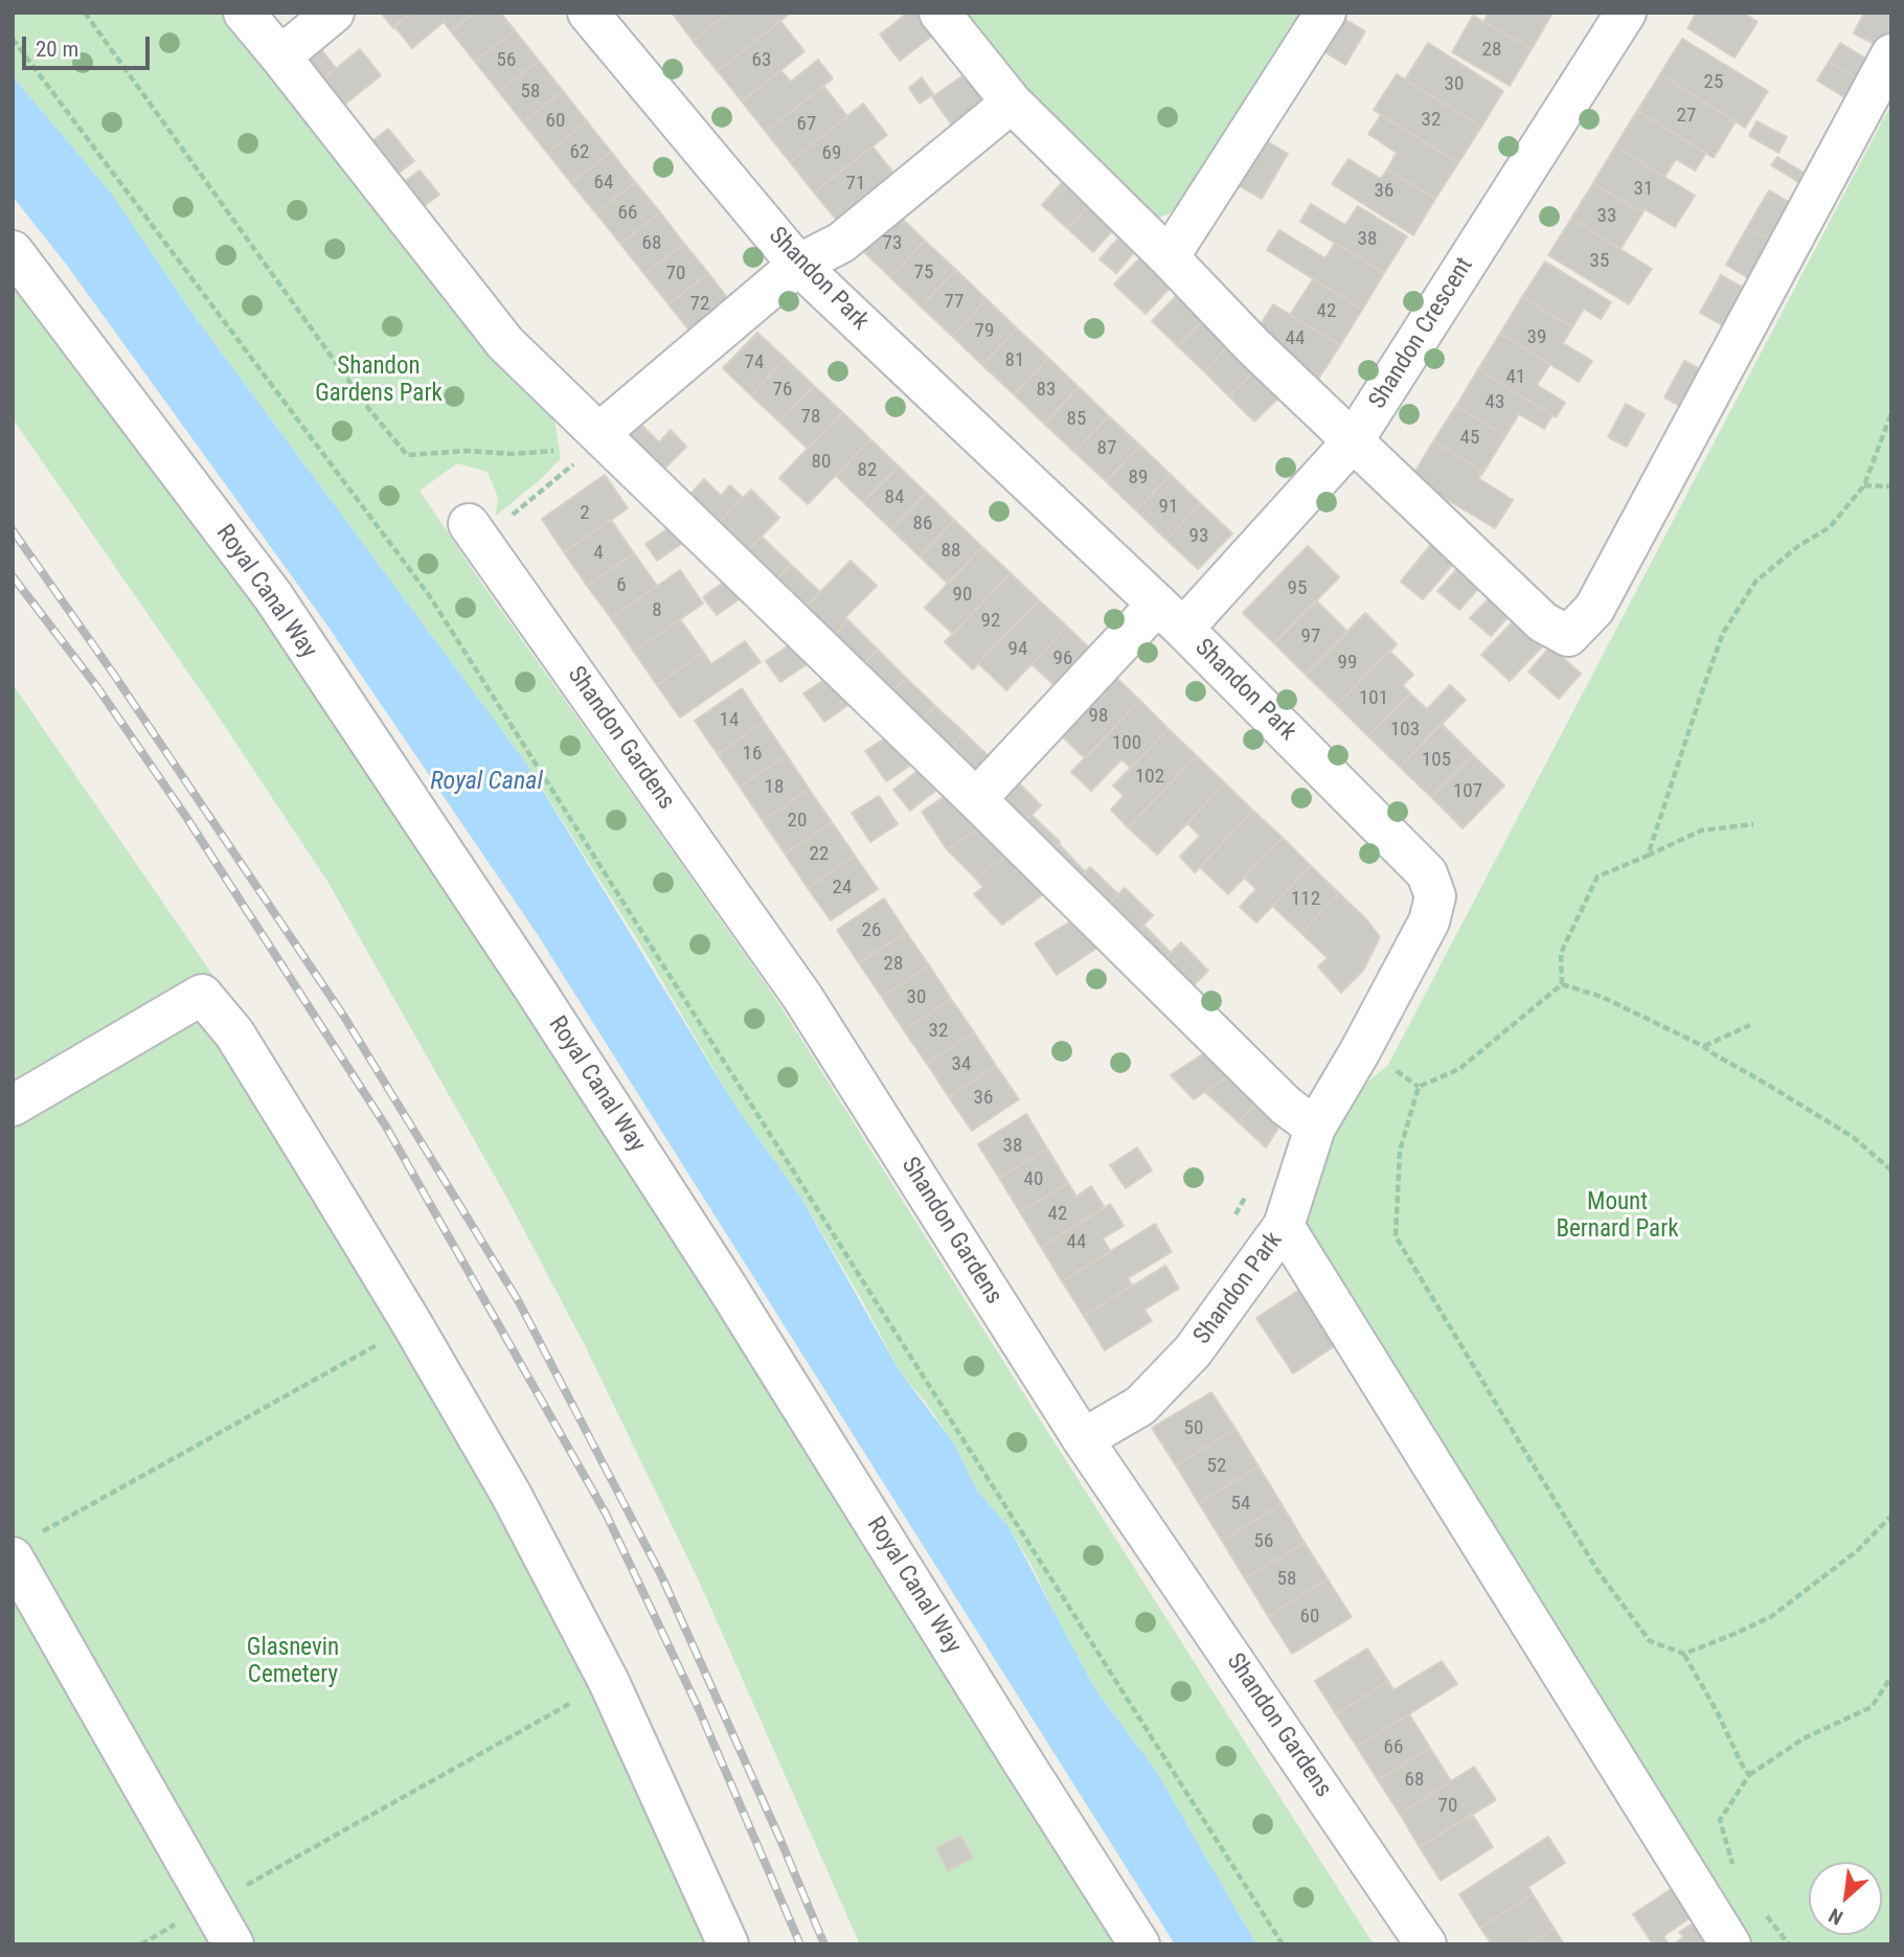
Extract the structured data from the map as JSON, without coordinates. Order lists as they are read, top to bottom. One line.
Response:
{"streets":{"street":["Shandon Park","Shandon Crescent","Royal Canal Way","Shandon Gardens"]},"crossings":[["Shandon Park","Shandon Crescent"],["Shandon Park","Shandon Gardens"]],"water":["Royal Canal"],"parks":["Shandon Gardens Park","Mount Bernard Park","Glasnevin Cemetery"],"house_numbers":["28","56","63","25","30","58","27","32","60","67","62","69","64","71","31","36","66","33","38","68","73","35","75","70","77","72","42","79","39","44","81","74","41","76","83","43","78","85","45","87","80","82","89","84","91","2","86","93","88","4","6","95","90","8","92","97","94","96","99","101","98","14","103","100","16","105","102","18","107","20","22","24","112","26","28","30","32","34","36","38","40","42","44","50","52","54","56","58","60","66","68","70"],"scale_bar":"20 m","north":"bottom left"}
